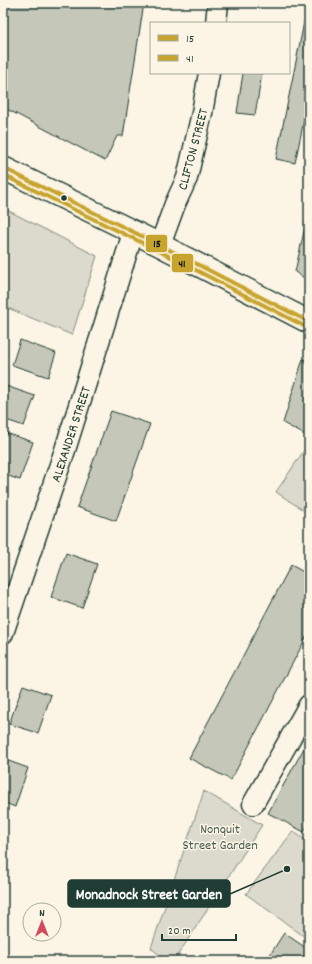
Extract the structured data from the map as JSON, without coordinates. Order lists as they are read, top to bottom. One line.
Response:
{"streets":{"street":["CLIFTON STREET","ALEXANDER STREET"]},"parks":["Nonquit Street Garden"],"places":["Monadnock Street Garden"],"lines":["transit line 15","transit line 41"],"legend":["15","41"],"scale_bar":"20 m","north":"top"}
